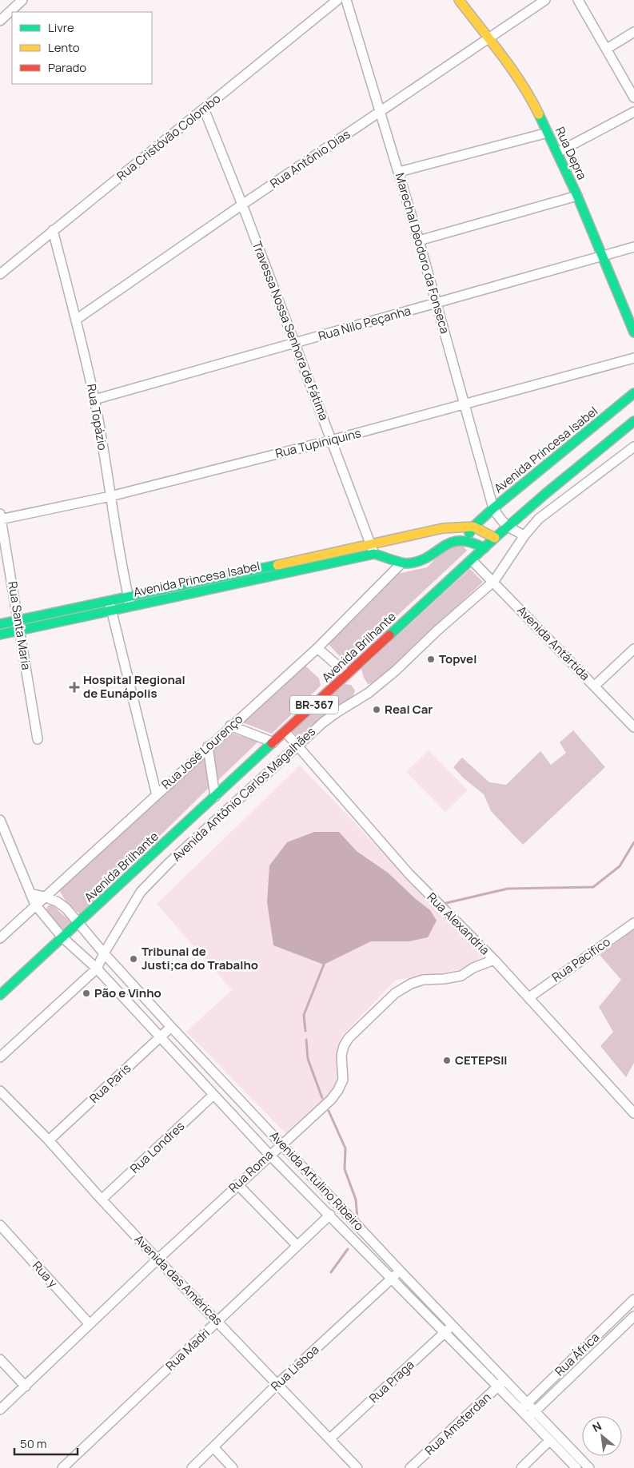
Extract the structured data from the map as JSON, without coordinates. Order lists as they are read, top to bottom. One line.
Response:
{"streets":{"main road":["Rua Depra","Avenida Princesa Isabel","Avenida Brilhante","BR-367"],"street":["Rua Cristóvão Colombo","Rua Antônio Dias","Marechal Deodoro da Fonseca","Rua Nilo Peçanha","Travessa Nossa Senhora de Fátima","Rua Topázio","Rua Tupiniquins","Rua Santa Maria","Avenida Antártida","Rua José Lourenço","Avenida Antônio Carlos Magalhães","Rua Alexandria","Rua Pacífico","Rua Paris","Rua Londres","Rua Roma","Avenida Artulino Ribeiro","Rua y","Avenida das Américas","Rua Madri","Rua África","Rua Lisboa","Rua Praga","Rua Amsterdan"]},"crossings":[["Rua Cristóvão Colombo","Travessa Nossa Senhora de Fátima"],["Rua Cristóvão Colombo","Rua Topázio"],["Rua Depra","Rua Antônio Dias"],["Rua Depra","Rua Nilo Peçanha"],["Rua Antônio Dias","Marechal Deodoro da Fonseca"],["Rua Antônio Dias","Travessa Nossa Senhora de Fátima"],["Rua Antônio Dias","Rua Topázio"],["Marechal Deodoro da Fonseca","Rua Nilo Peçanha"],["Marechal Deodoro da Fonseca","Rua Tupiniquins"],["Marechal Deodoro da Fonseca","Avenida Princesa Isabel"],["Marechal Deodoro da Fonseca","Avenida Brilhante"],["Rua Nilo Peçanha","Travessa Nossa Senhora de Fátima"],["Rua Nilo Peçanha","Rua Topázio"],["Travessa Nossa Senhora de Fátima","Rua Tupiniquins"],["Travessa Nossa Senhora de Fátima","Avenida Princesa Isabel"],["Rua Topázio","Rua Tupiniquins"],["Rua Topázio","Avenida Princesa Isabel"],["Rua Tupiniquins","Rua Santa Maria"],["Avenida Princesa Isabel","Rua Santa Maria"],["Avenida Princesa Isabel","Rua José Lourenço"],["Avenida Antártida","Avenida Brilhante"],["Avenida Antártida","Avenida Antônio Carlos Magalhães"],["Avenida Brilhante","Rua Alexandria"],["Avenida Brilhante","Avenida Artulino Ribeiro"],["Rua José Lourenço","Avenida Artulino Ribeiro"],["Avenida Antônio Carlos Magalhães","Rua Alexandria"],["Avenida Antônio Carlos Magalhães","Avenida Artulino Ribeiro"],["Rua Alexandria","Rua Pacífico"],["Rua Alexandria","Rua Roma"],["Rua Paris","Avenida Artulino Ribeiro"],["Rua Paris","Avenida das Américas"],["Rua Londres","Avenida Artulino Ribeiro"],["Rua Londres","Avenida das Américas"],["Rua Roma","Avenida Artulino Ribeiro"],["Rua Roma","Rua y"],["Rua Roma","Avenida das Américas"],["Avenida Artulino Ribeiro","Rua Madri"],["Avenida Artulino Ribeiro","Rua África"],["Avenida Artulino Ribeiro","Rua Lisboa"],["Avenida Artulino Ribeiro","Rua Praga"],["Avenida Artulino Ribeiro","Rua Amsterdan"],["Avenida das Américas","Rua Madri"],["Avenida das Américas","Rua Lisboa"],["Avenida das Américas","Rua Praga"]],"places":{"other":["Topvel","Real Car","Tribunal de Justi;ca do Trabalho","Pão e Vinho","CETEPSII"],"health":["Hospital Regional de Eunápolis"]},"legend":["Livre","Lento","Parado"],"scale_bar":"50 m","north":"top left"}
